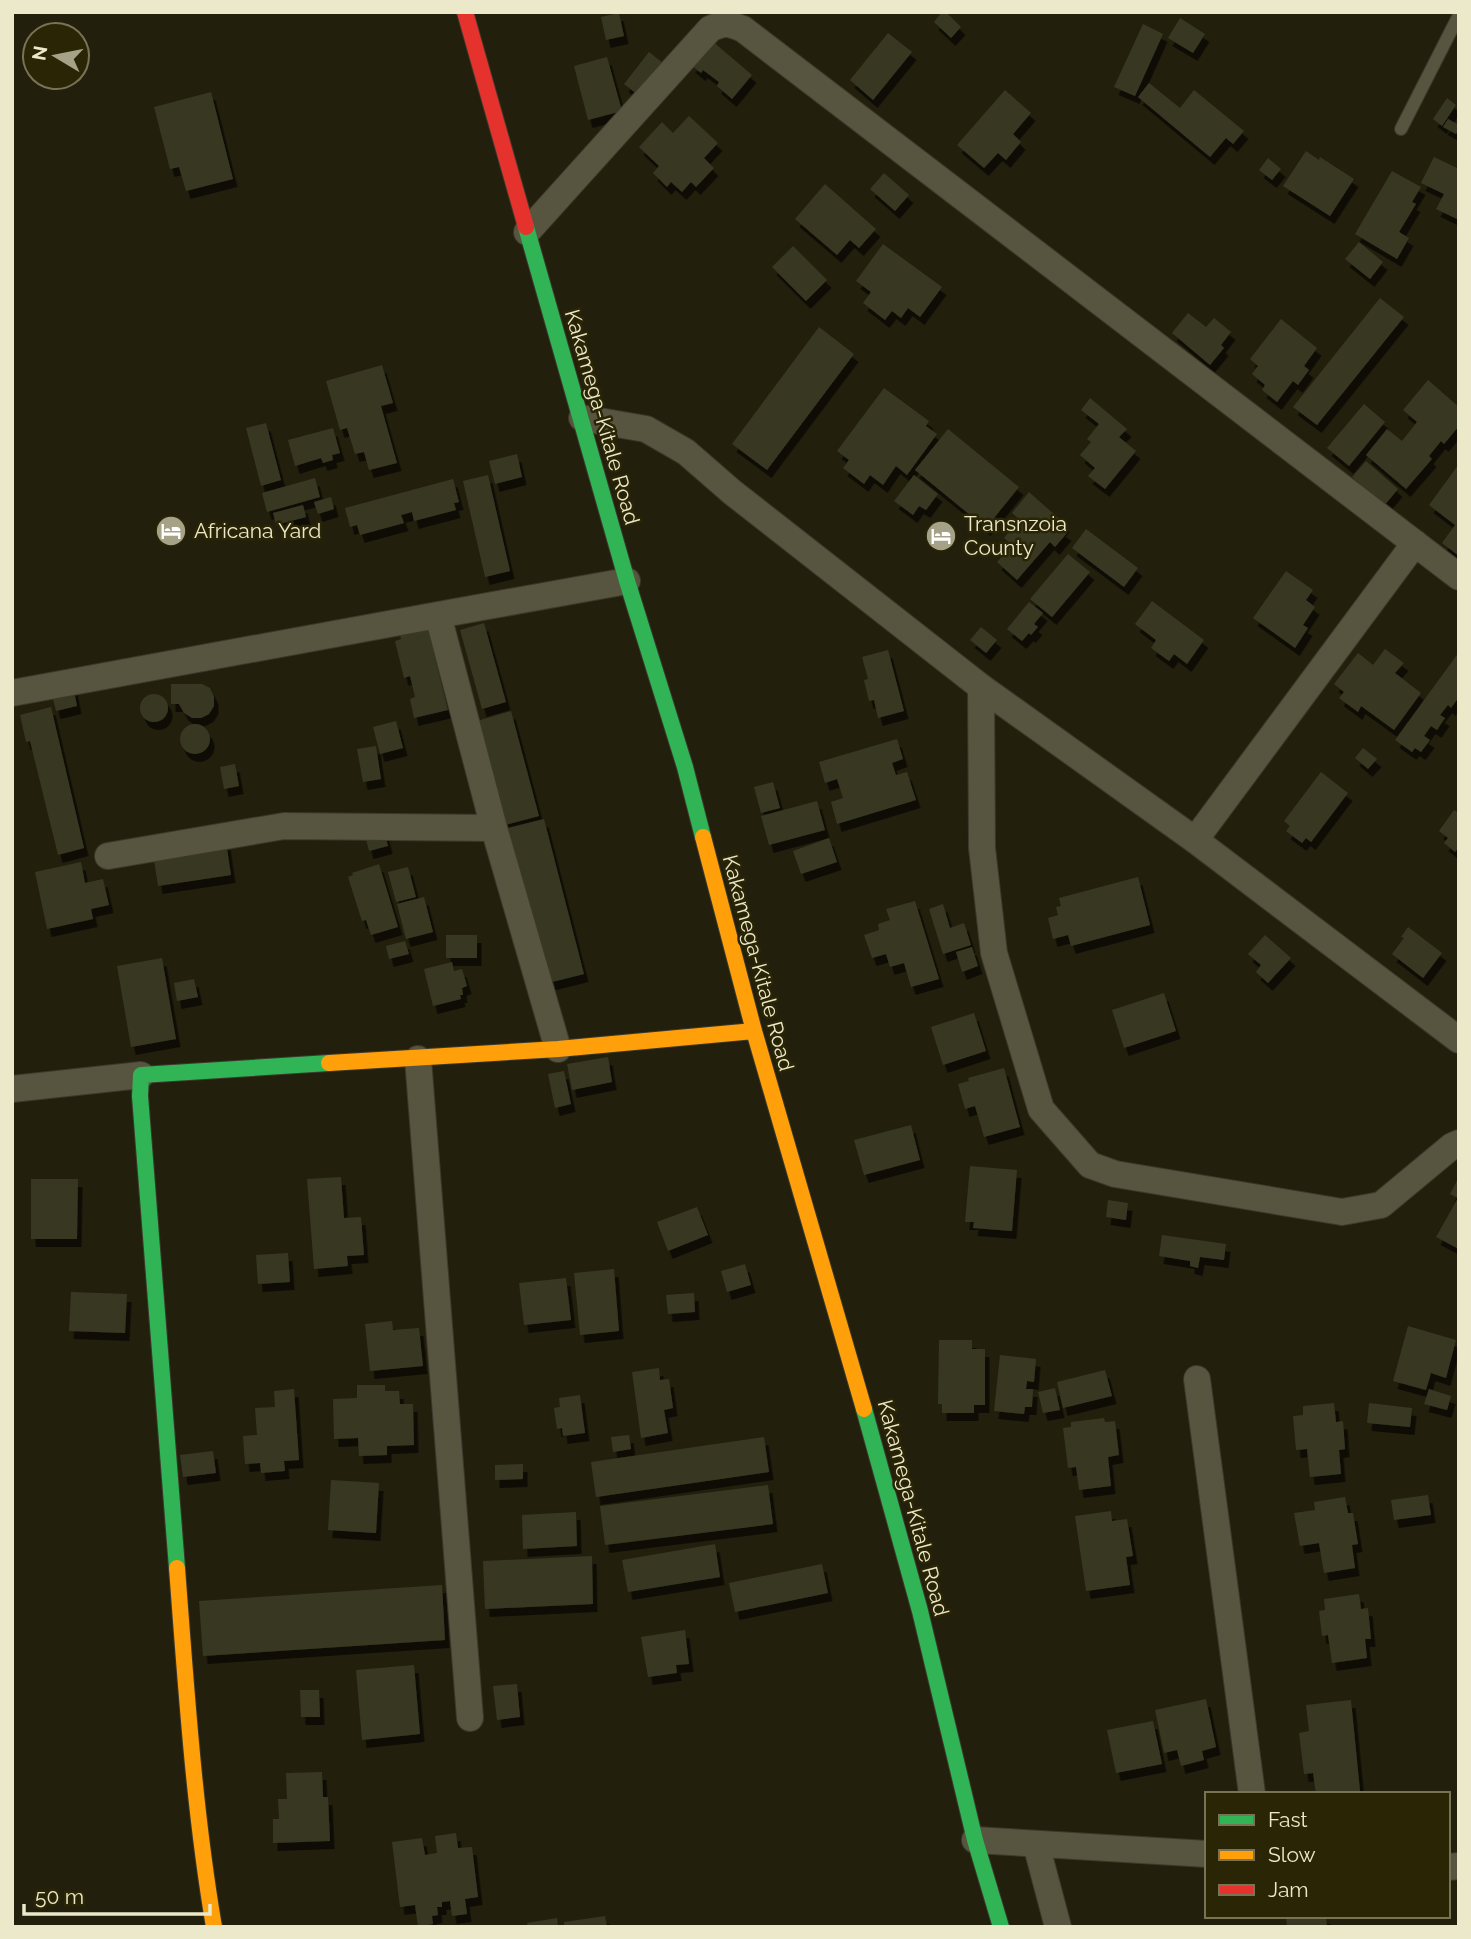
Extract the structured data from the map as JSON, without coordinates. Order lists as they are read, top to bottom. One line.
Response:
{"streets":{"main road":["Kakamega-Kitale Road"]},"places":{"hotel":["Africana Yard","Transnzoia County"]},"legend":["Fast","Slow","Jam"],"scale_bar":"50 m","north":"left"}
